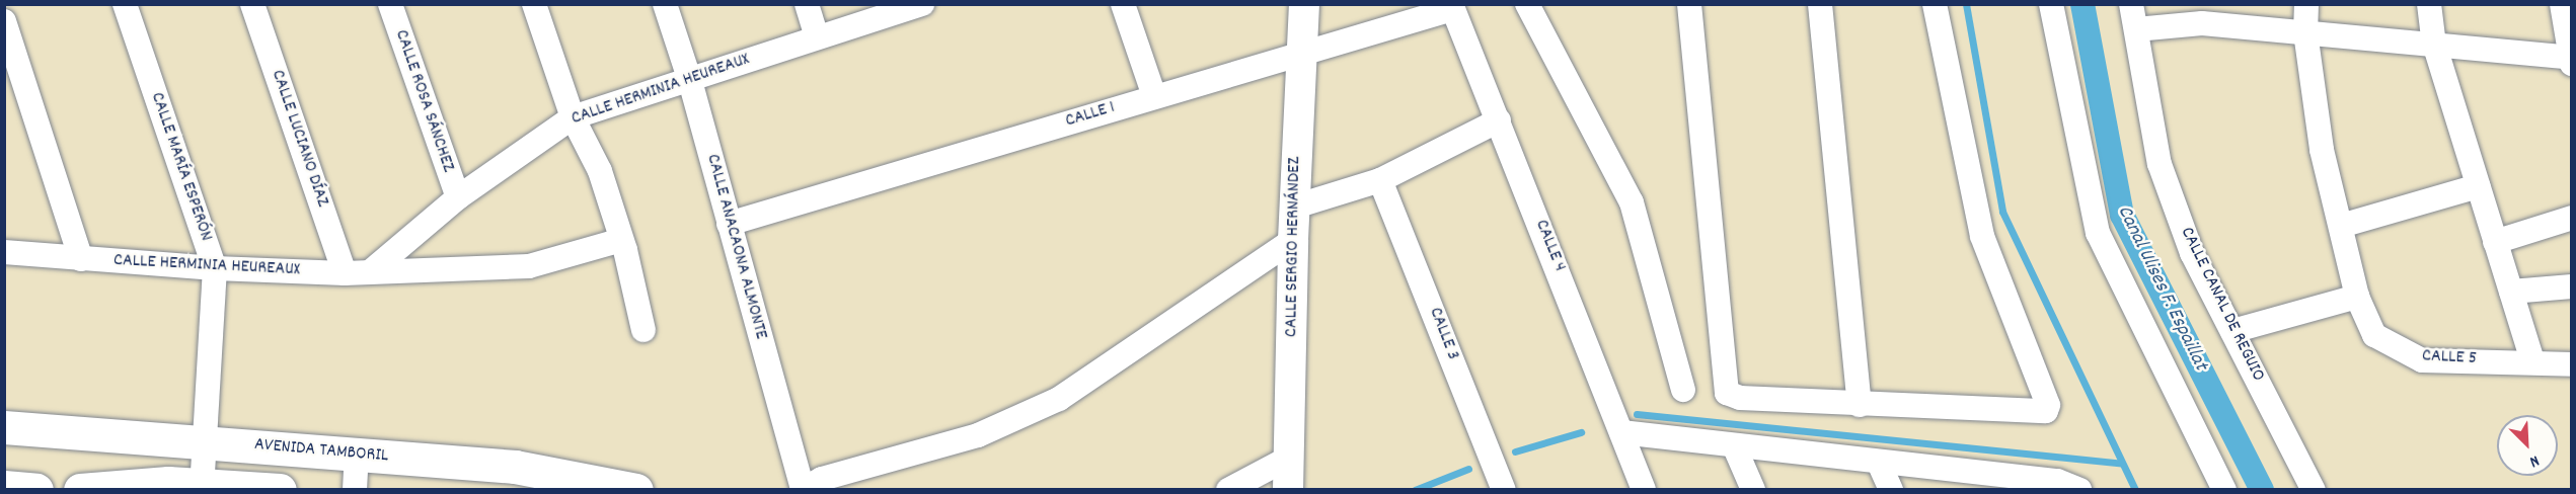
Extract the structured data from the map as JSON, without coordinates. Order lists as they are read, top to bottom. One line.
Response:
{"streets":{"main road":["AVENIDA TAMBORIL"],"street":["CALLE HERMINIA HEUREAUX","CALLE ROSA SÁNCHEZ","CALLE 1","CALLE LUCIANO DÍAZ","CALLE MARÍA ESPERÓN","CALLE 4","CALLE ANACAONA ALMONTE","CALLE SERGIO HERNÁNDEZ","CALLE CANAL DE REGUIO","CALLE 3","CALLE 5"]},"crossings":[["CALLE HERMINIA HEUREAUX","CALLE ROSA SÁNCHEZ"],["CALLE HERMINIA HEUREAUX","CALLE LUCIANO DÍAZ"],["CALLE HERMINIA HEUREAUX","CALLE MARÍA ESPERÓN"],["CALLE HERMINIA HEUREAUX","CALLE ANACAONA ALMONTE"],["CALLE 1","CALLE 4"],["CALLE 1","CALLE ANACAONA ALMONTE"],["CALLE 1","CALLE SERGIO HERNÁNDEZ"],["CALLE MARÍA ESPERÓN","AVENIDA TAMBORIL"]],"water":["Canal Ulises F. Espaillat"],"north":"bottom right"}
